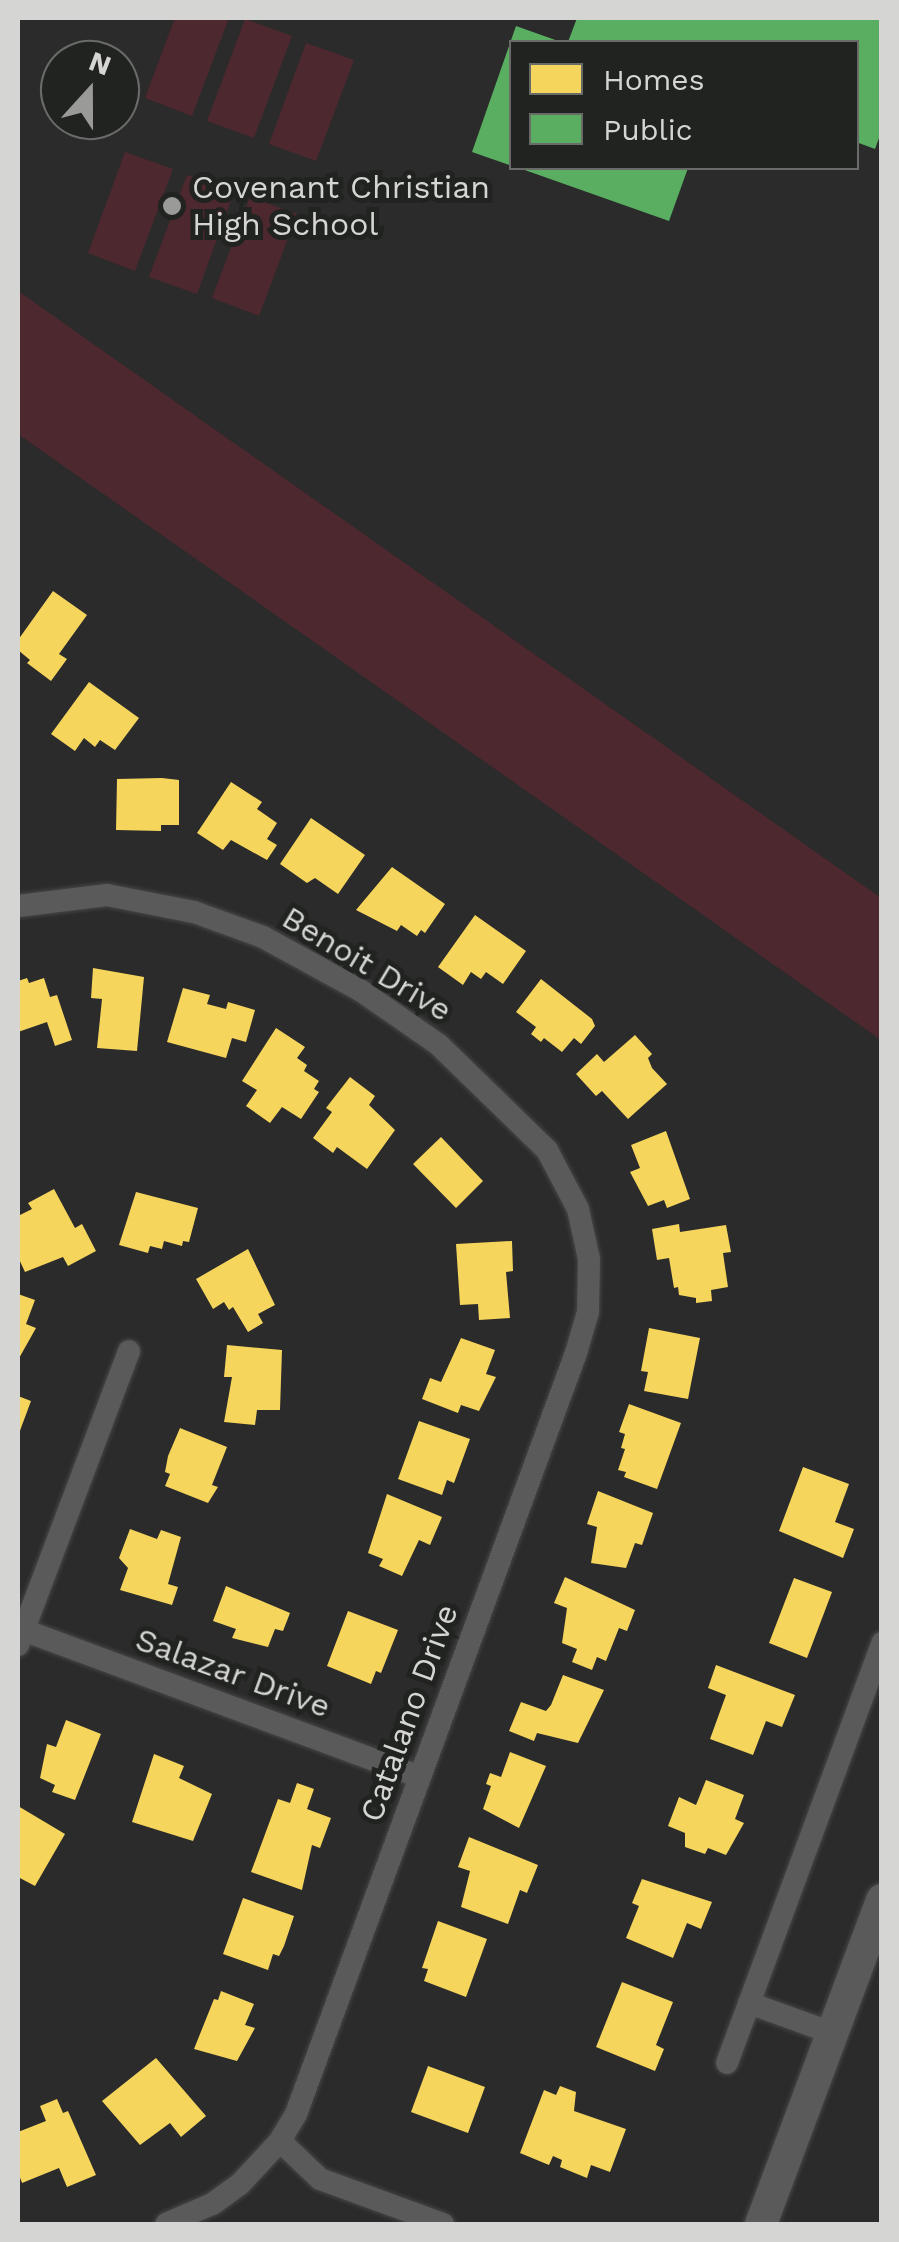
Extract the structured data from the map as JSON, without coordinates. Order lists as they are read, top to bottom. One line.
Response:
{"streets":{"street":["Benoit Drive","Salazar Drive","Catalano Drive"]},"crossings":[["Benoit Drive","Catalano Drive"],["Salazar Drive","Catalano Drive"]],"places":["Covenant Christian High School"],"legend":["Homes","Public"],"north":"top"}
